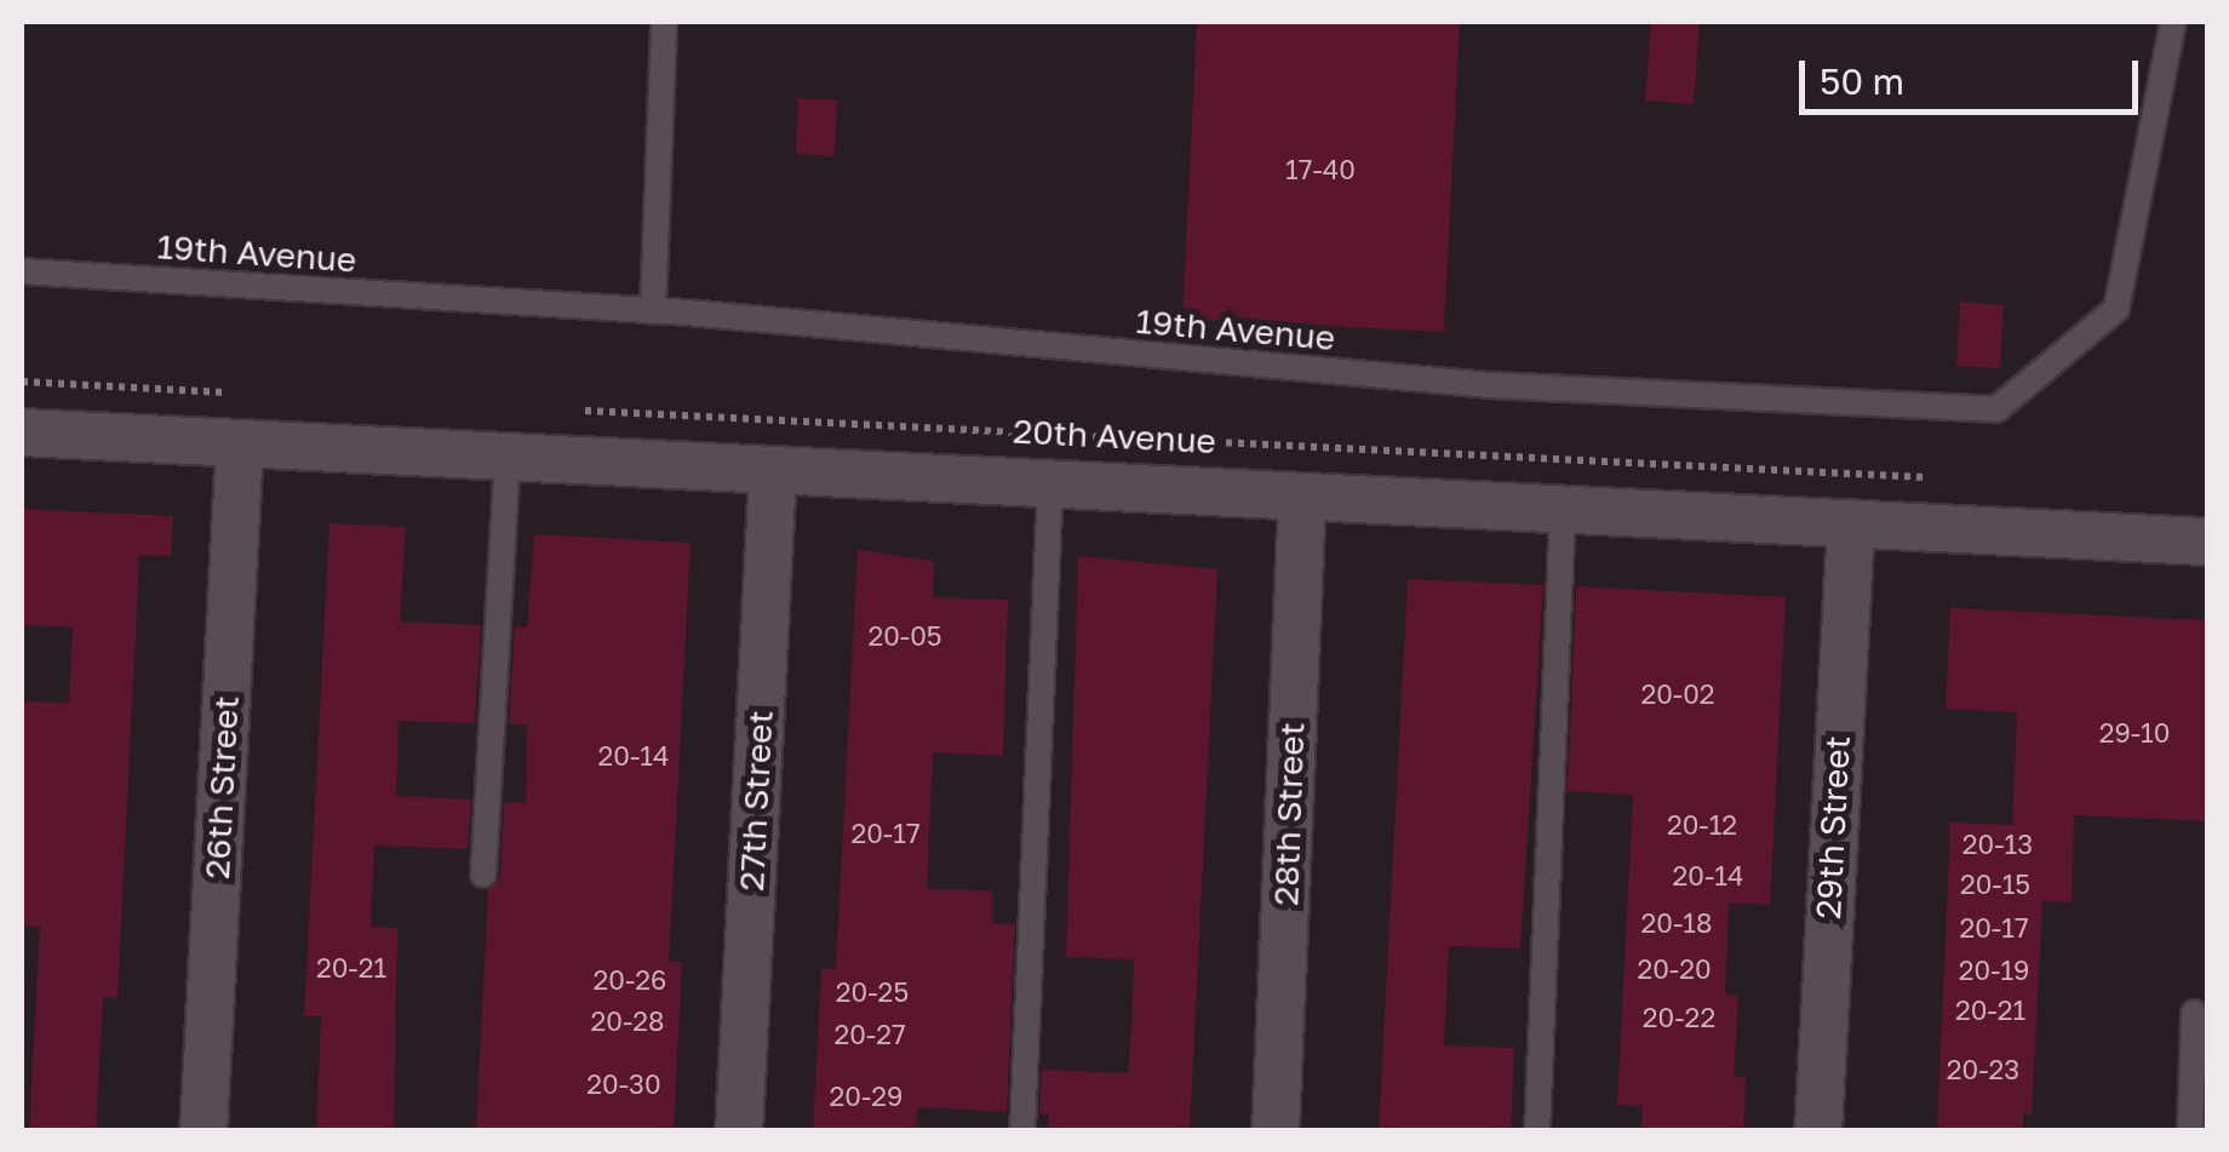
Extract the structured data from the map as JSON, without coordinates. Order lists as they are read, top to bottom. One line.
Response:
{"streets":{"street":["20th Avenue","26th Street","27th Street","28th Street","29th Street"],"lane":["19th Avenue"]},"crossings":[["20th Avenue","26th Street"],["20th Avenue","27th Street"],["20th Avenue","28th Street"],["20th Avenue","29th Street"]],"house_numbers":["17-40","20-05","20-02","29-10","20-14","20-12","20-17","20-13","20-14","20-15","20-18","20-17","20-21","20-20","20-19","20-26","20-25","20-21","20-22","20-28","20-27","20-23","20-30","20-29"],"scale_bar":"50 m"}
